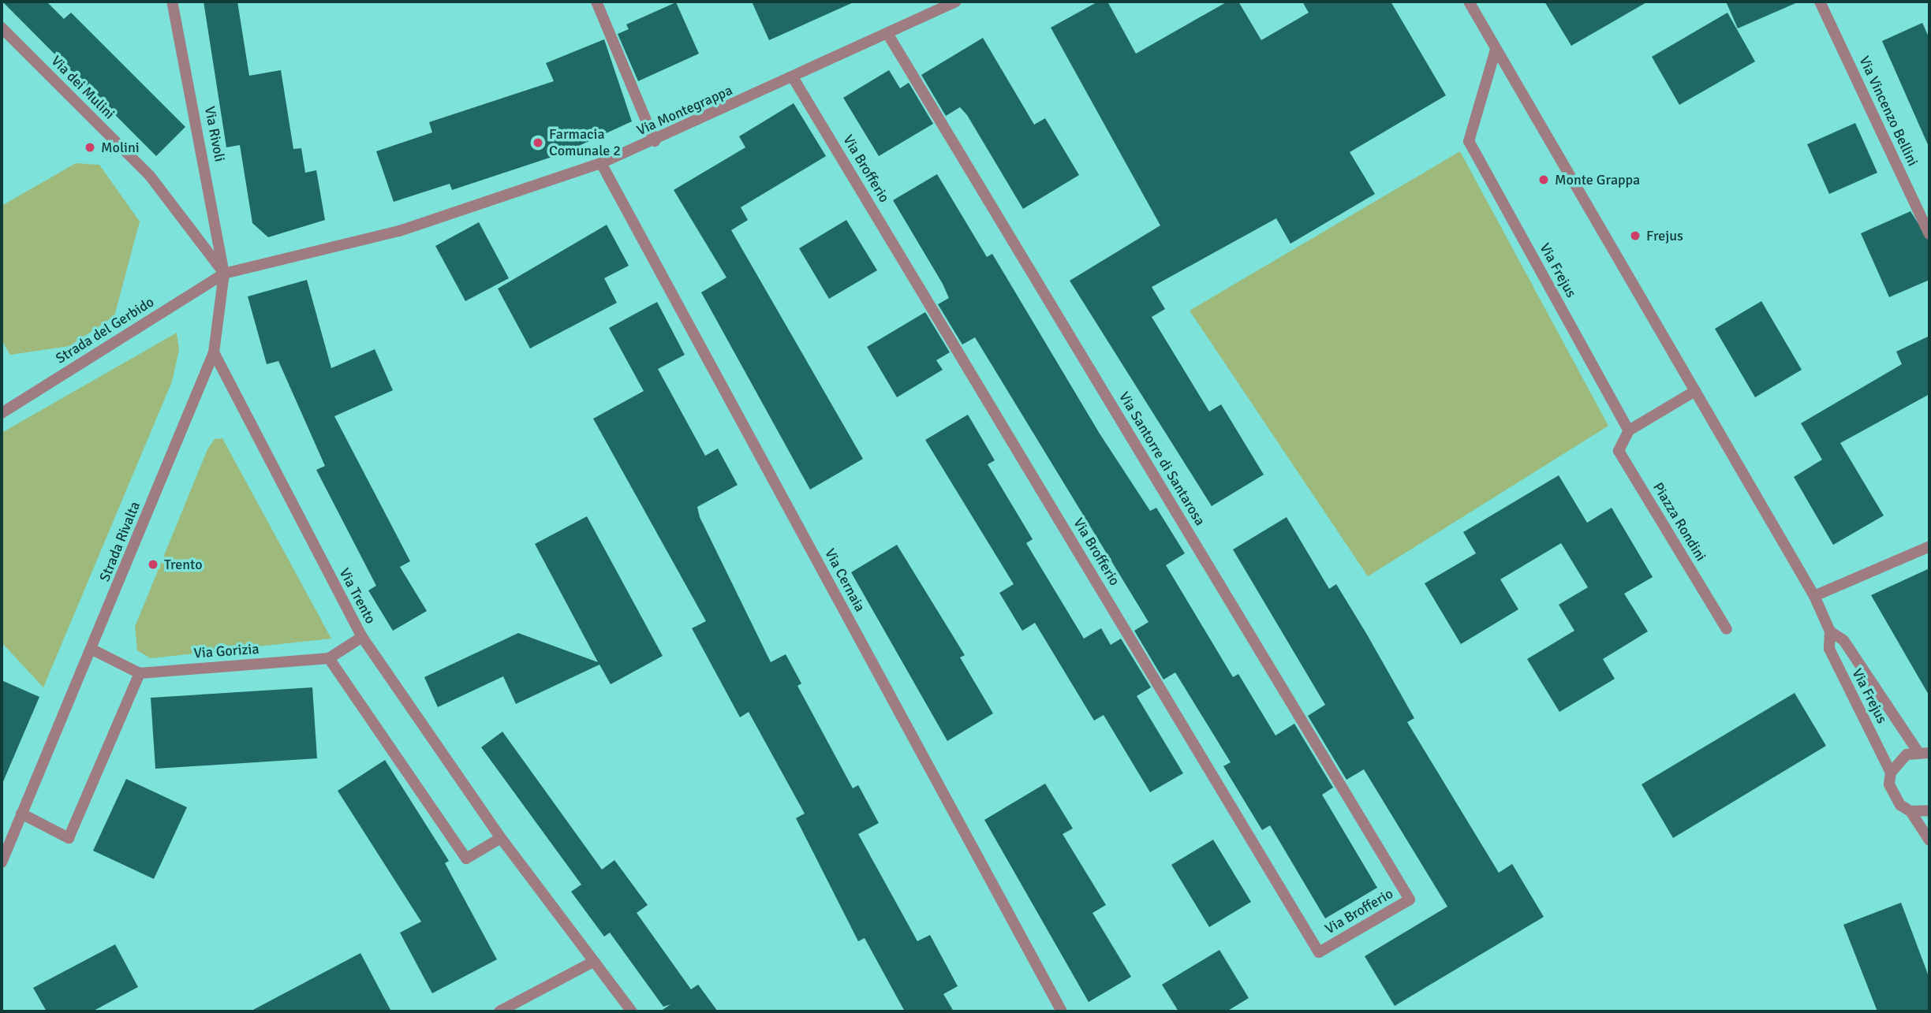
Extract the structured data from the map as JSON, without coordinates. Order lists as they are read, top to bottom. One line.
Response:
{"streets":{"street":["Via dei Mulini","Via Montegrappa","Via Vincenzo Bellini","Via Rivoli","Via Brofferio","Via Frejus","Strada del Gerbido","Via Santorre di Santarosa","Piazza Rondini","Strada Rivalta","Via Cernaia","Via Trento","Via Gorizia"]},"crossings":[["Via dei Mulini","Via Montegrappa"],["Via dei Mulini","Via Rivoli"],["Via dei Mulini","Strada del Gerbido"],["Via dei Mulini","Strada Rivalta"],["Via Montegrappa","Via Rivoli"],["Via Montegrappa","Via Brofferio"],["Via Montegrappa","Strada del Gerbido"],["Via Montegrappa","Via Santorre di Santarosa"],["Via Montegrappa","Strada Rivalta"],["Via Montegrappa","Via Cernaia"],["Via Rivoli","Strada del Gerbido"],["Via Rivoli","Strada Rivalta"],["Via Brofferio","Via Santorre di Santarosa"],["Via Frejus","Piazza Rondini"],["Strada del Gerbido","Strada Rivalta"],["Strada Rivalta","Via Trento"],["Via Trento","Via Gorizia"]],"places":["Farmacia Comunale 2","Molini","Monte Grappa","Frejus","Trento"]}
